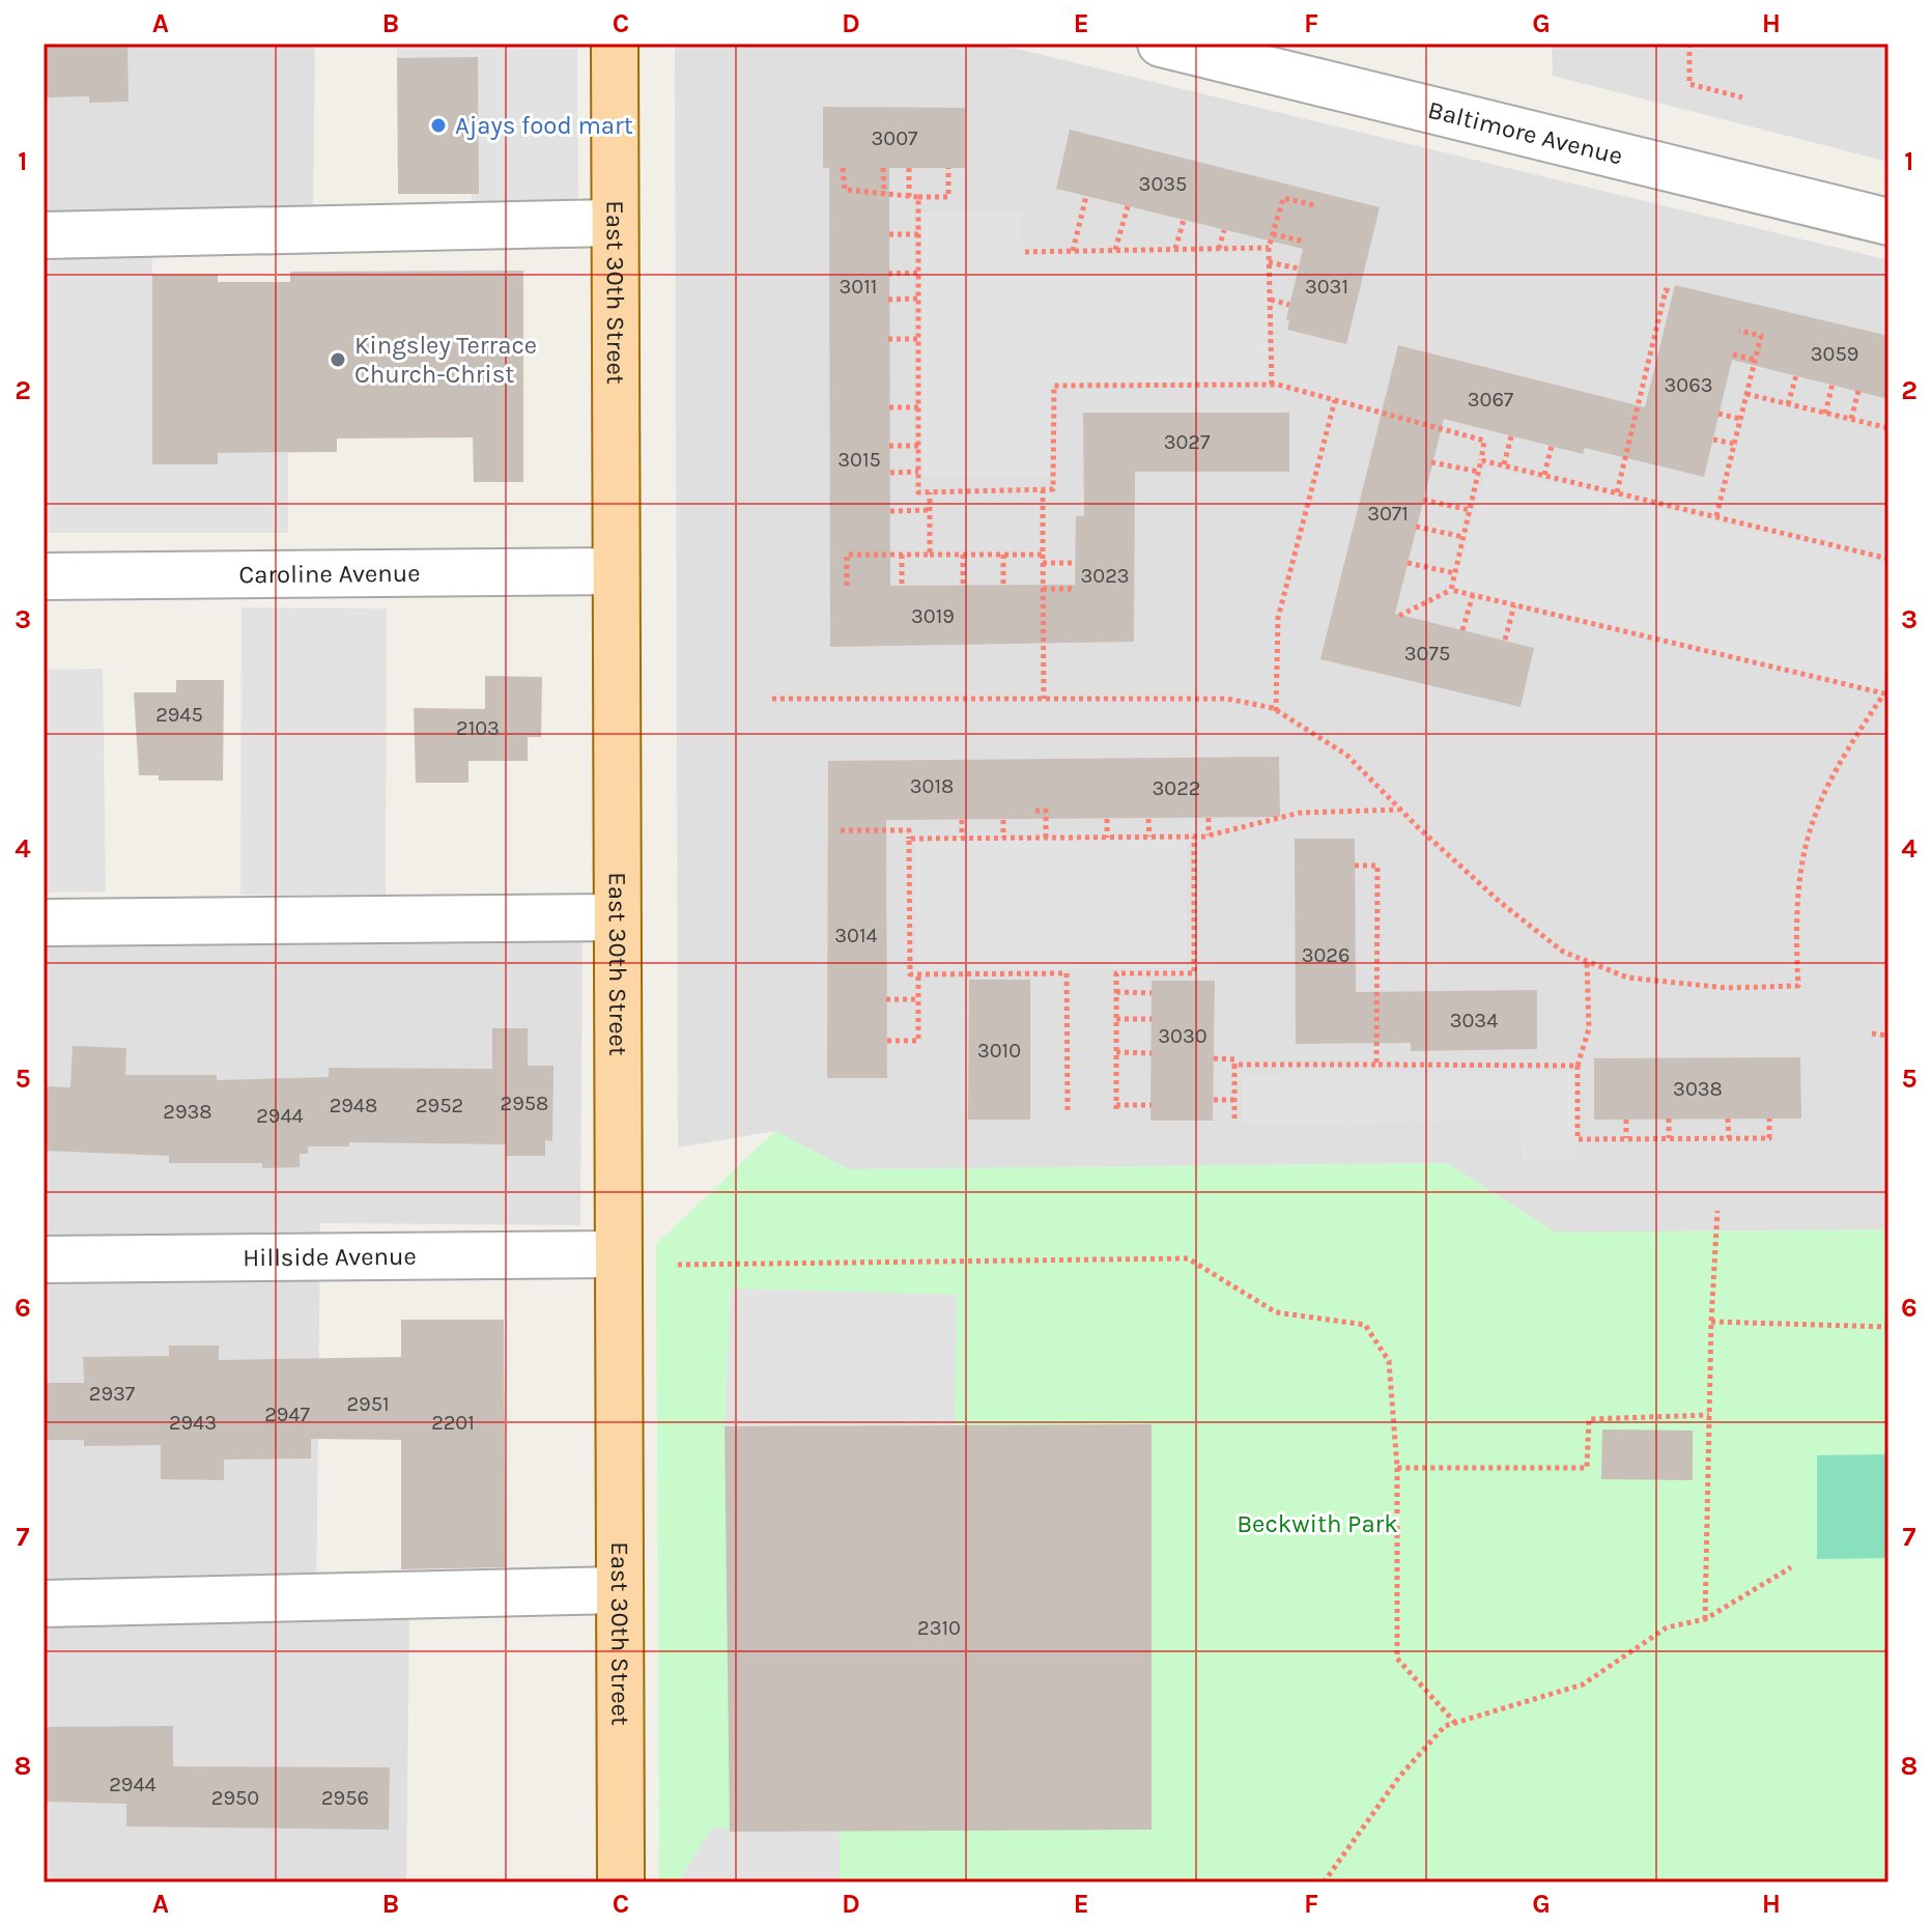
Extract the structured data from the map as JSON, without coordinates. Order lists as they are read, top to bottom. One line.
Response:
{"streets":{"main road":["East 30th Street"],"street":["Baltimore Avenue","Caroline Avenue","Hillside Avenue"]},"crossings":[["East 30th Street","Caroline Avenue"],["East 30th Street","Hillside Avenue"]],"parks":["Beckwith Park"],"places":["Ajays food mart","Kingsley Terrace Church-Christ"],"house_numbers":["3007","3035","3011","3031","3059","3063","3067","3027","3015","3071","3023","3019","3075","2945","2103","3018","3022","3014","3026","3034","3030","3010","3038","2958","2948","2952","2938","2944","2937","2951","2947","2943","2201","2310","2944","2950","2956"],"grid":{"columns":["A","B","C","D","E","F","G","H"],"rows":["1","2","3","4","5","6","7","8"]}}
